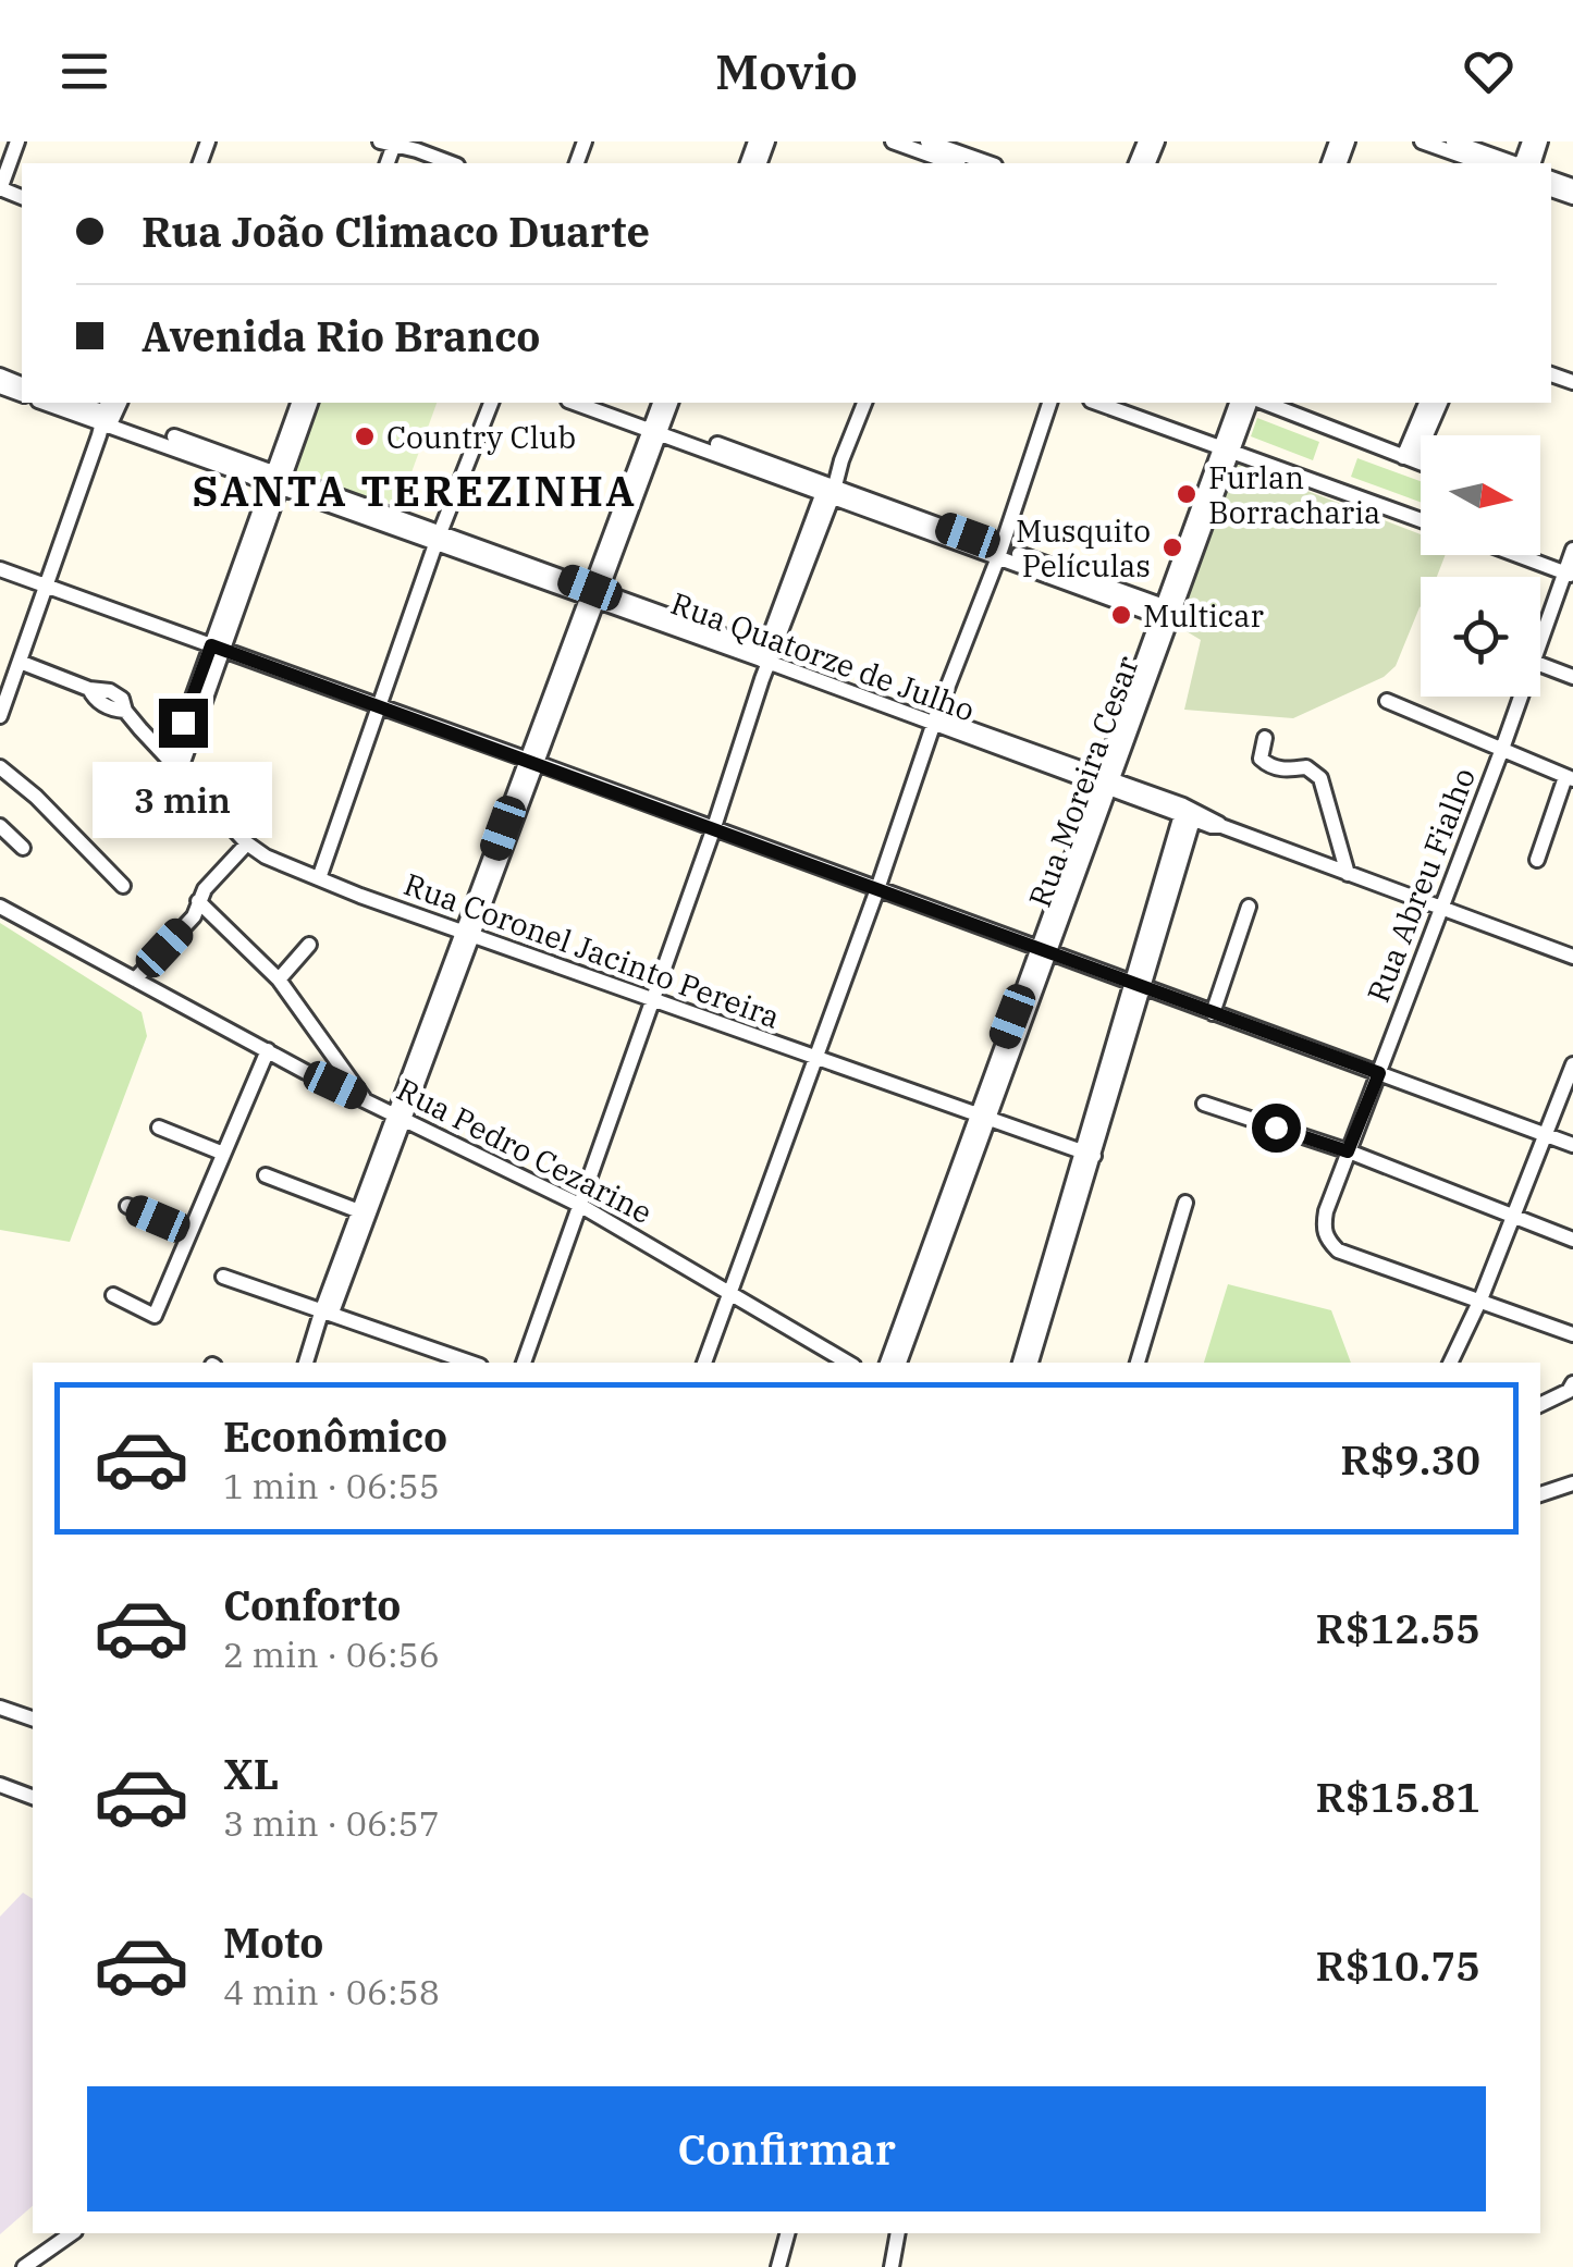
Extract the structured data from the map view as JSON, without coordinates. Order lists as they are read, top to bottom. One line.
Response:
{"streets":{"street":["Rua Quatorze de Julho","Rua Moreira Cesar","Rua Abreu Fialho","Rua Coronel Jacinto Pereira","Rua Pedro Cezarine"]},"crossings":[["Rua Quatorze de Julho","Rua Moreira Cesar"],["Rua Quatorze de Julho","Rua Abreu Fialho"],["Rua Moreira Cesar","Rua Coronel Jacinto Pereira"]],"districts":["SANTA TEREZINHA"],"places":["Country Club","Furlan Borracharia","Musquito Películas","Multicar"],"north":"right","page":{"header":"Movio","banner":["Rua João Climaco Duarte","Avenida Rio Branco"],"bubble":"3 min","list":[{"name":"Econômico","note":"1 min · 06:55","value":"R$9.30"},{"name":"Conforto","note":"2 min · 06:56","value":"R$12.55"},{"name":"XL","note":"3 min · 06:57","value":"R$15.81"},{"name":"Moto","note":"4 min · 06:58","value":"R$10.75"}],"buttons":"Confirmar"}}
